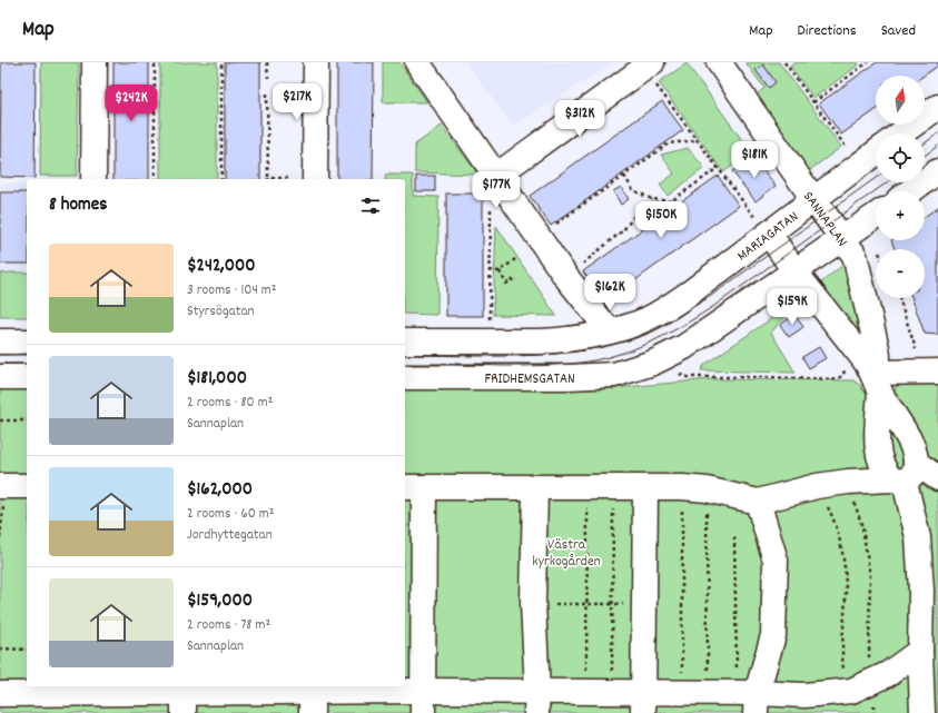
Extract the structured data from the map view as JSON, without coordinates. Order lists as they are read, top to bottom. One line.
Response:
{"streets":{"street":["SANNAPLAN","MARIAGATAN","FRIDHEMSGATAN"]},"crossings":[["SANNAPLAN","MARIAGATAN"]],"parks":["Västra kyrkogården"],"north":"top","page":{"header":"Map","nav":["Map","Directions","Saved"],"map_buttons":["+","−"],"price":["$217K","$242K","$312K","$181K","$177K","$150K","$162K","$159K"],"heading":"8 homes","list":[{"name":"$242,000","note":"3 rooms · 104 m² · Styrsögatan"},{"name":"$181,000","note":"2 rooms · 80 m² · Sannaplan"},{"name":"$162,000","note":"2 rooms · 60 m² · Jordhyttegatan"},{"name":"$159,000","note":"2 rooms · 78 m² · Sannaplan"}]}}
